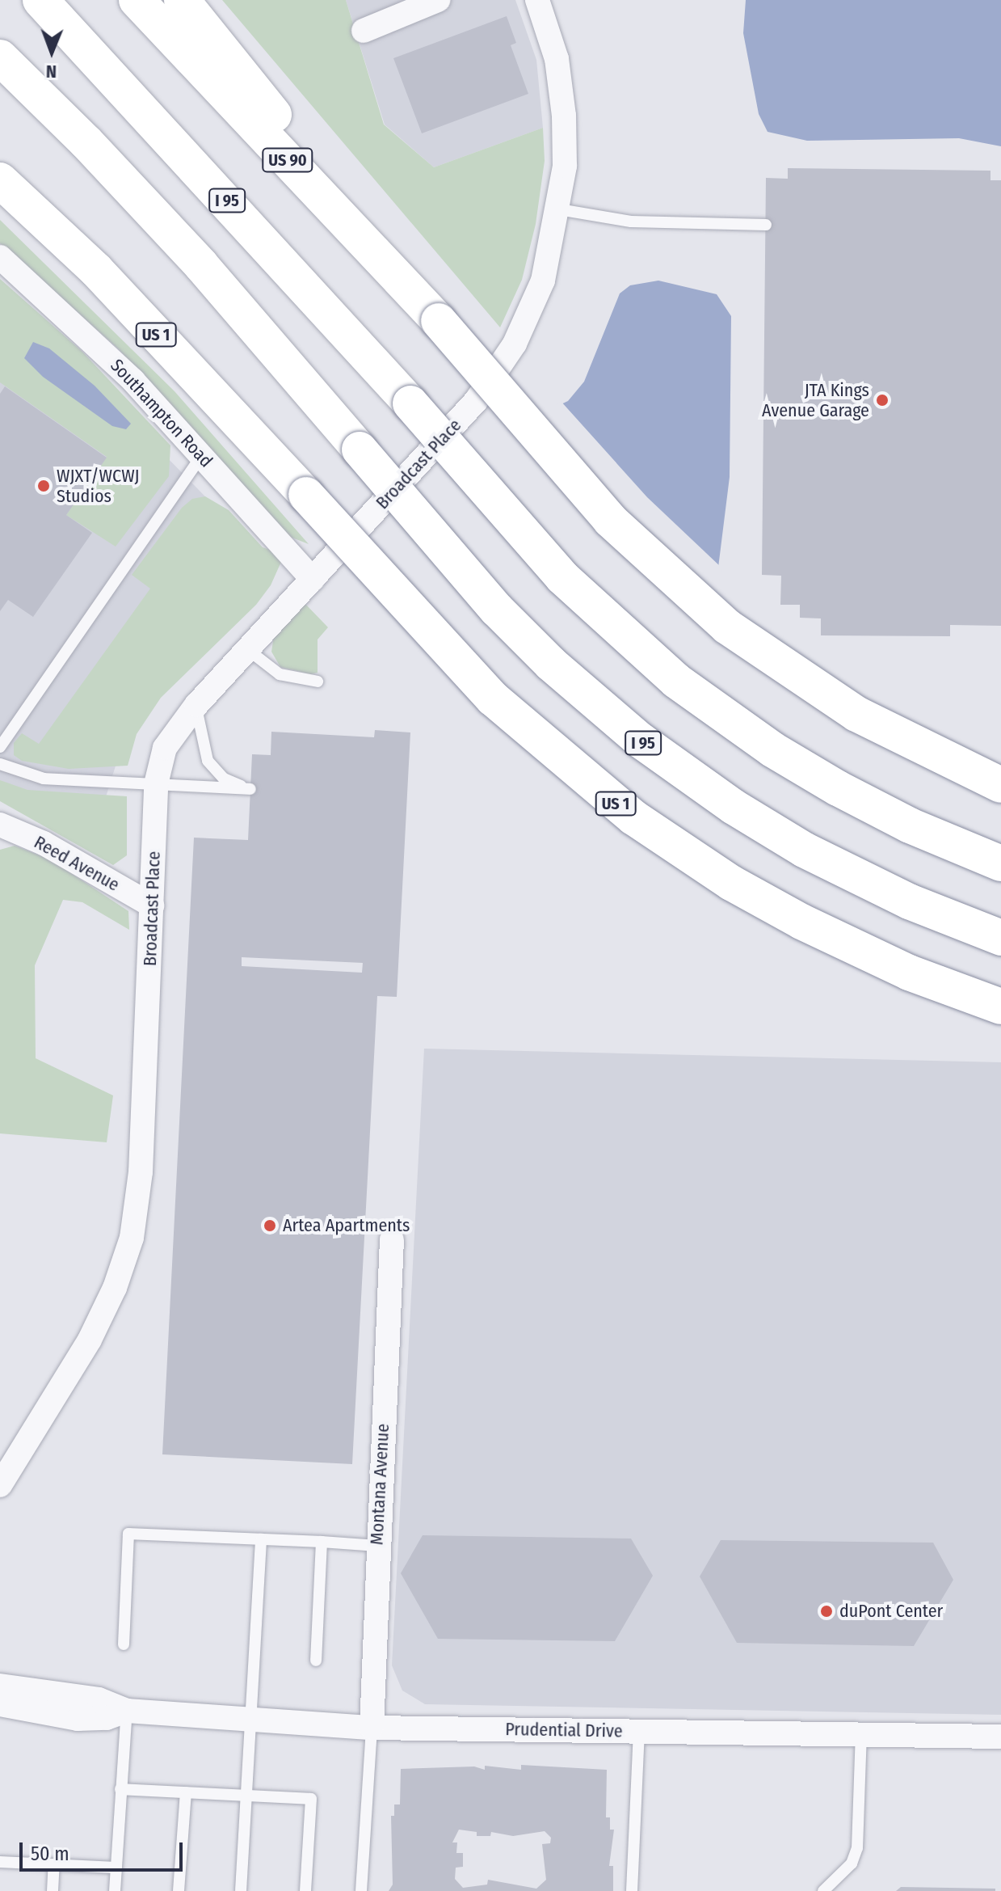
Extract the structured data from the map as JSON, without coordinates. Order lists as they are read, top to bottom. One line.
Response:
{"streets":{"highway":["US 90","I 95","US 1"],"street":["Southampton Road","Broadcast Place","Reed Avenue","Montana Avenue","Prudential Drive"]},"crossings":[["Southampton Road","Broadcast Place"],["Broadcast Place","Reed Avenue"],["Montana Avenue","Prudential Drive"]],"places":["JTA Kings Avenue Garage","WJXT/WCWJ Studios","Artea Apartments","duPont Center"],"scale_bar":"50 m","north":"bottom"}
